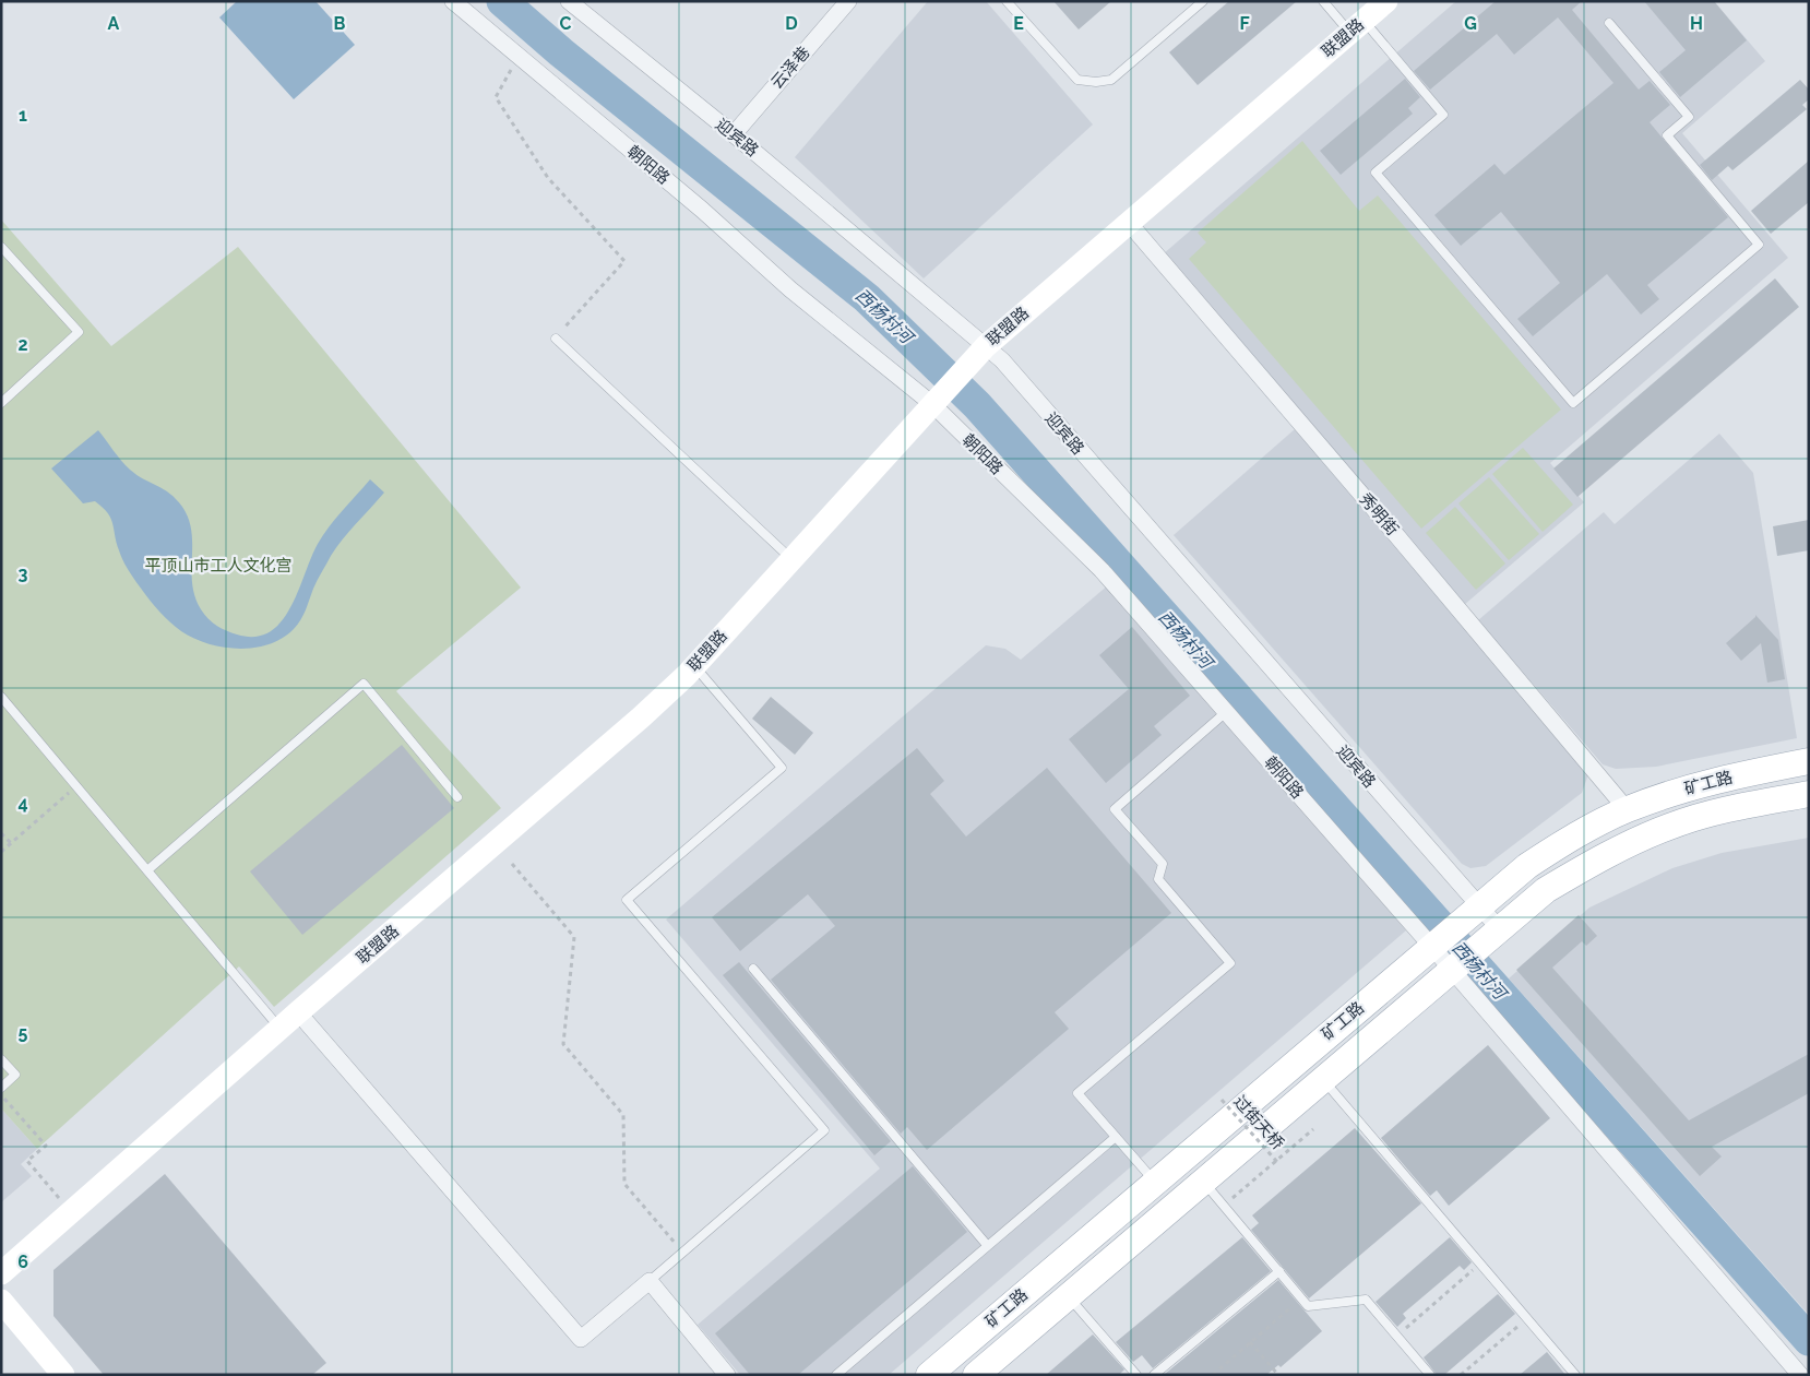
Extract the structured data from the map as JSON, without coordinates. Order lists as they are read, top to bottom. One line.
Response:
{"streets":{"main road":["矿工路"],"street":["联盟路","云泽巷","迎宾路","朝阳路","秀明街"],"path":["过街天桥"]},"crossings":[["联盟路","迎宾路"],["联盟路","朝阳路"],["联盟路","秀明街"],["云泽巷","迎宾路"],["迎宾路","矿工路"],["朝阳路","矿工路"],["秀明街","矿工路"]],"water":["西杨村河"],"parks":["平顶山市工人文化宫"],"grid":{"columns":["A","B","C","D","E","F","G","H"],"rows":["1","2","3","4","5","6"]}}
